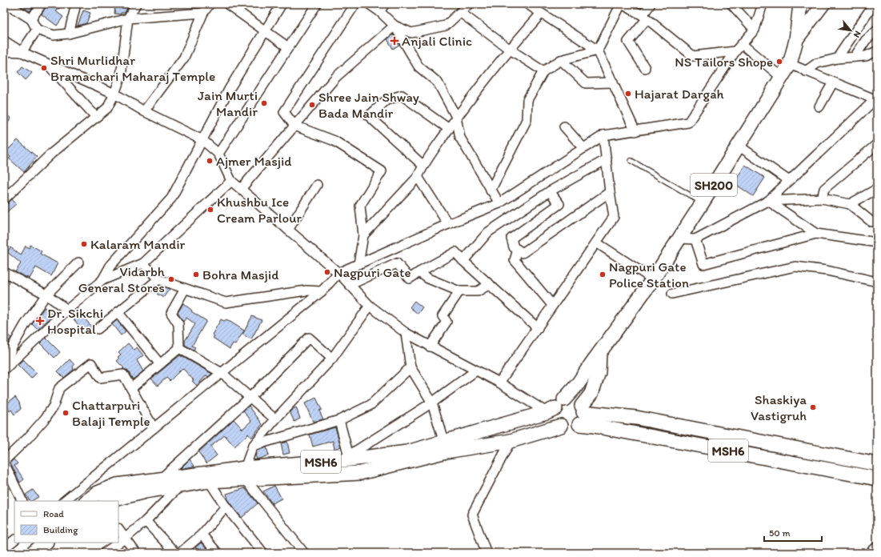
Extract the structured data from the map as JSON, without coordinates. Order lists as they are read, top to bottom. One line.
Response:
{"streets":{"main road":["SH200","MSH6"]},"crossings":[["SH200","MSH6"]],"places":{"health":["Anjali Clinic","Dr. Sikchi Hospital"],"other":["NS Tailors Shope","Shri Murlidhar Bramachari Maharaj Temple","Hajarat Dargah","Jain Murti Mandir","Shree Jain Shway Bada Mandir","Ajmer Masjid","Khushbu Ice Cream Parlour","Kalaram Mandir","Nagpuri Gate","Bohra Masjid","Nagpuri Gate Police Station","Vidarbh General Stores","Shaskiya Vastigruh","Chattarpuri Balaji Temple"]},"legend":["Road","Building"],"scale_bar":"50 m","north":"bottom right"}
